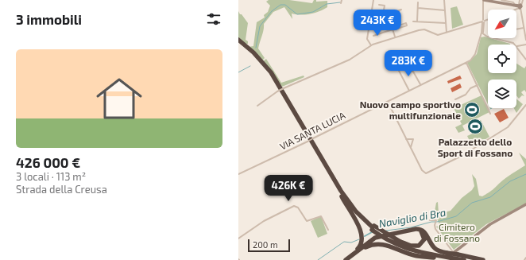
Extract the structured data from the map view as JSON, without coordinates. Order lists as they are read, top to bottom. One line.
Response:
{"streets":{"street":["VIA SANTA LUCIA"]},"water":["Naviglio di Bra"],"parks":["Cimitero di Fossano"],"places":{"sports":["Nuovo campo sportivo multifunzionale","Palazzetto dello Sport di Fossano"]},"scale_bar":"200 m","north":"bottom left","page":{"heading":"3 immobili","price":["243K €","283K €","426K €"],"list":[{"name":"426 000 €","note":"3 locali · 113 m² · Strada della Creusa"}],"scale":"200 m"}}
